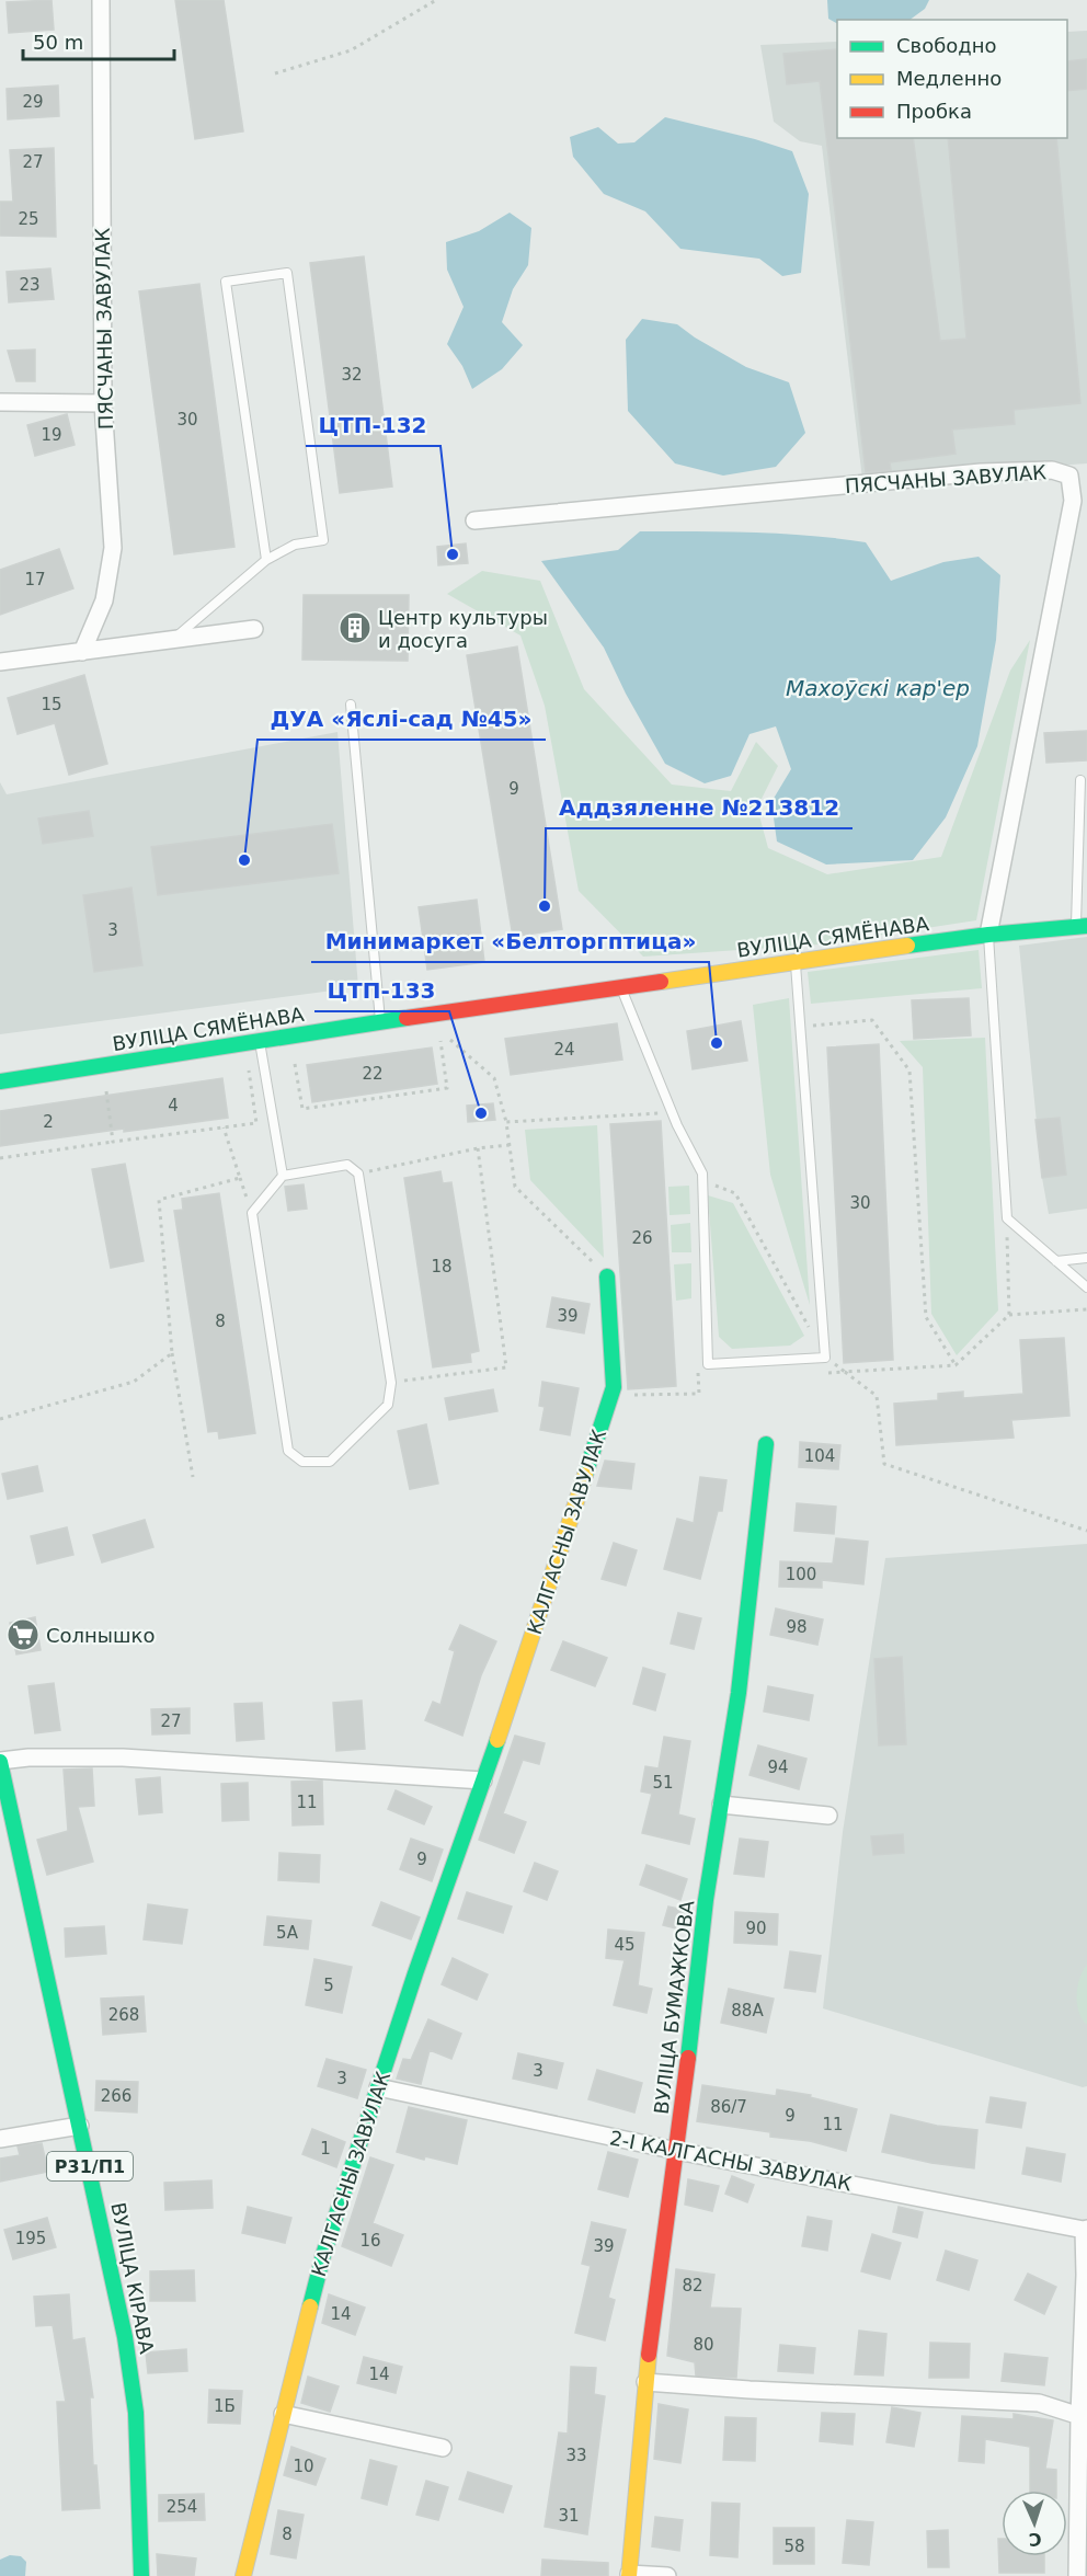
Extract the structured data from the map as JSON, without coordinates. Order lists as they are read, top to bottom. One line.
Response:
{"streets":{"street":["ПЯСЧАНЫ ЗАВУЛАК","ВУЛІЦА СЯМЁНАВА","КАЛГАСНЫ ЗАВУЛАК","ВУЛІЦА БУМАЖКОВА","2-І КАЛГАСНЫ ЗАВУЛАК","Р31/П1","ВУЛІЦА КІРАВА"]},"crossings":[["ПЯСЧАНЫ ЗАВУЛАК","ВУЛІЦА СЯМЁНАВА"],["КАЛГАСНЫ ЗАВУЛАК","2-І КАЛГАСНЫ ЗАВУЛАК"],["ВУЛІЦА БУМАЖКОВА","2-І КАЛГАСНЫ ЗАВУЛАК"]],"water":["Махоўскі кар'ер"],"places":{"other":["ЦТП-132","ДУА «Яслі-сад №45»","Аддзяленне №213812","Минимаркет «Белторгптица»","ЦТП-133"],"building":["Центр культуры и досуга"],"supermarket":["Солнышко"]},"house_numbers":["29","27","25","23","32","30","19","17","15","9","3","24","22","4","2","30","26","18","39","8","104","100","98","27","94","51","11","9","90","5А","45","5","88А","268","3","3","266","86/7","9","11","1","195","16","39","82","14","80","14","1Б","33","10","254","31","8","58"],"legend":["Свободно","Медленно","Пробка"],"scale_bar":"50 m","north":"bottom"}
